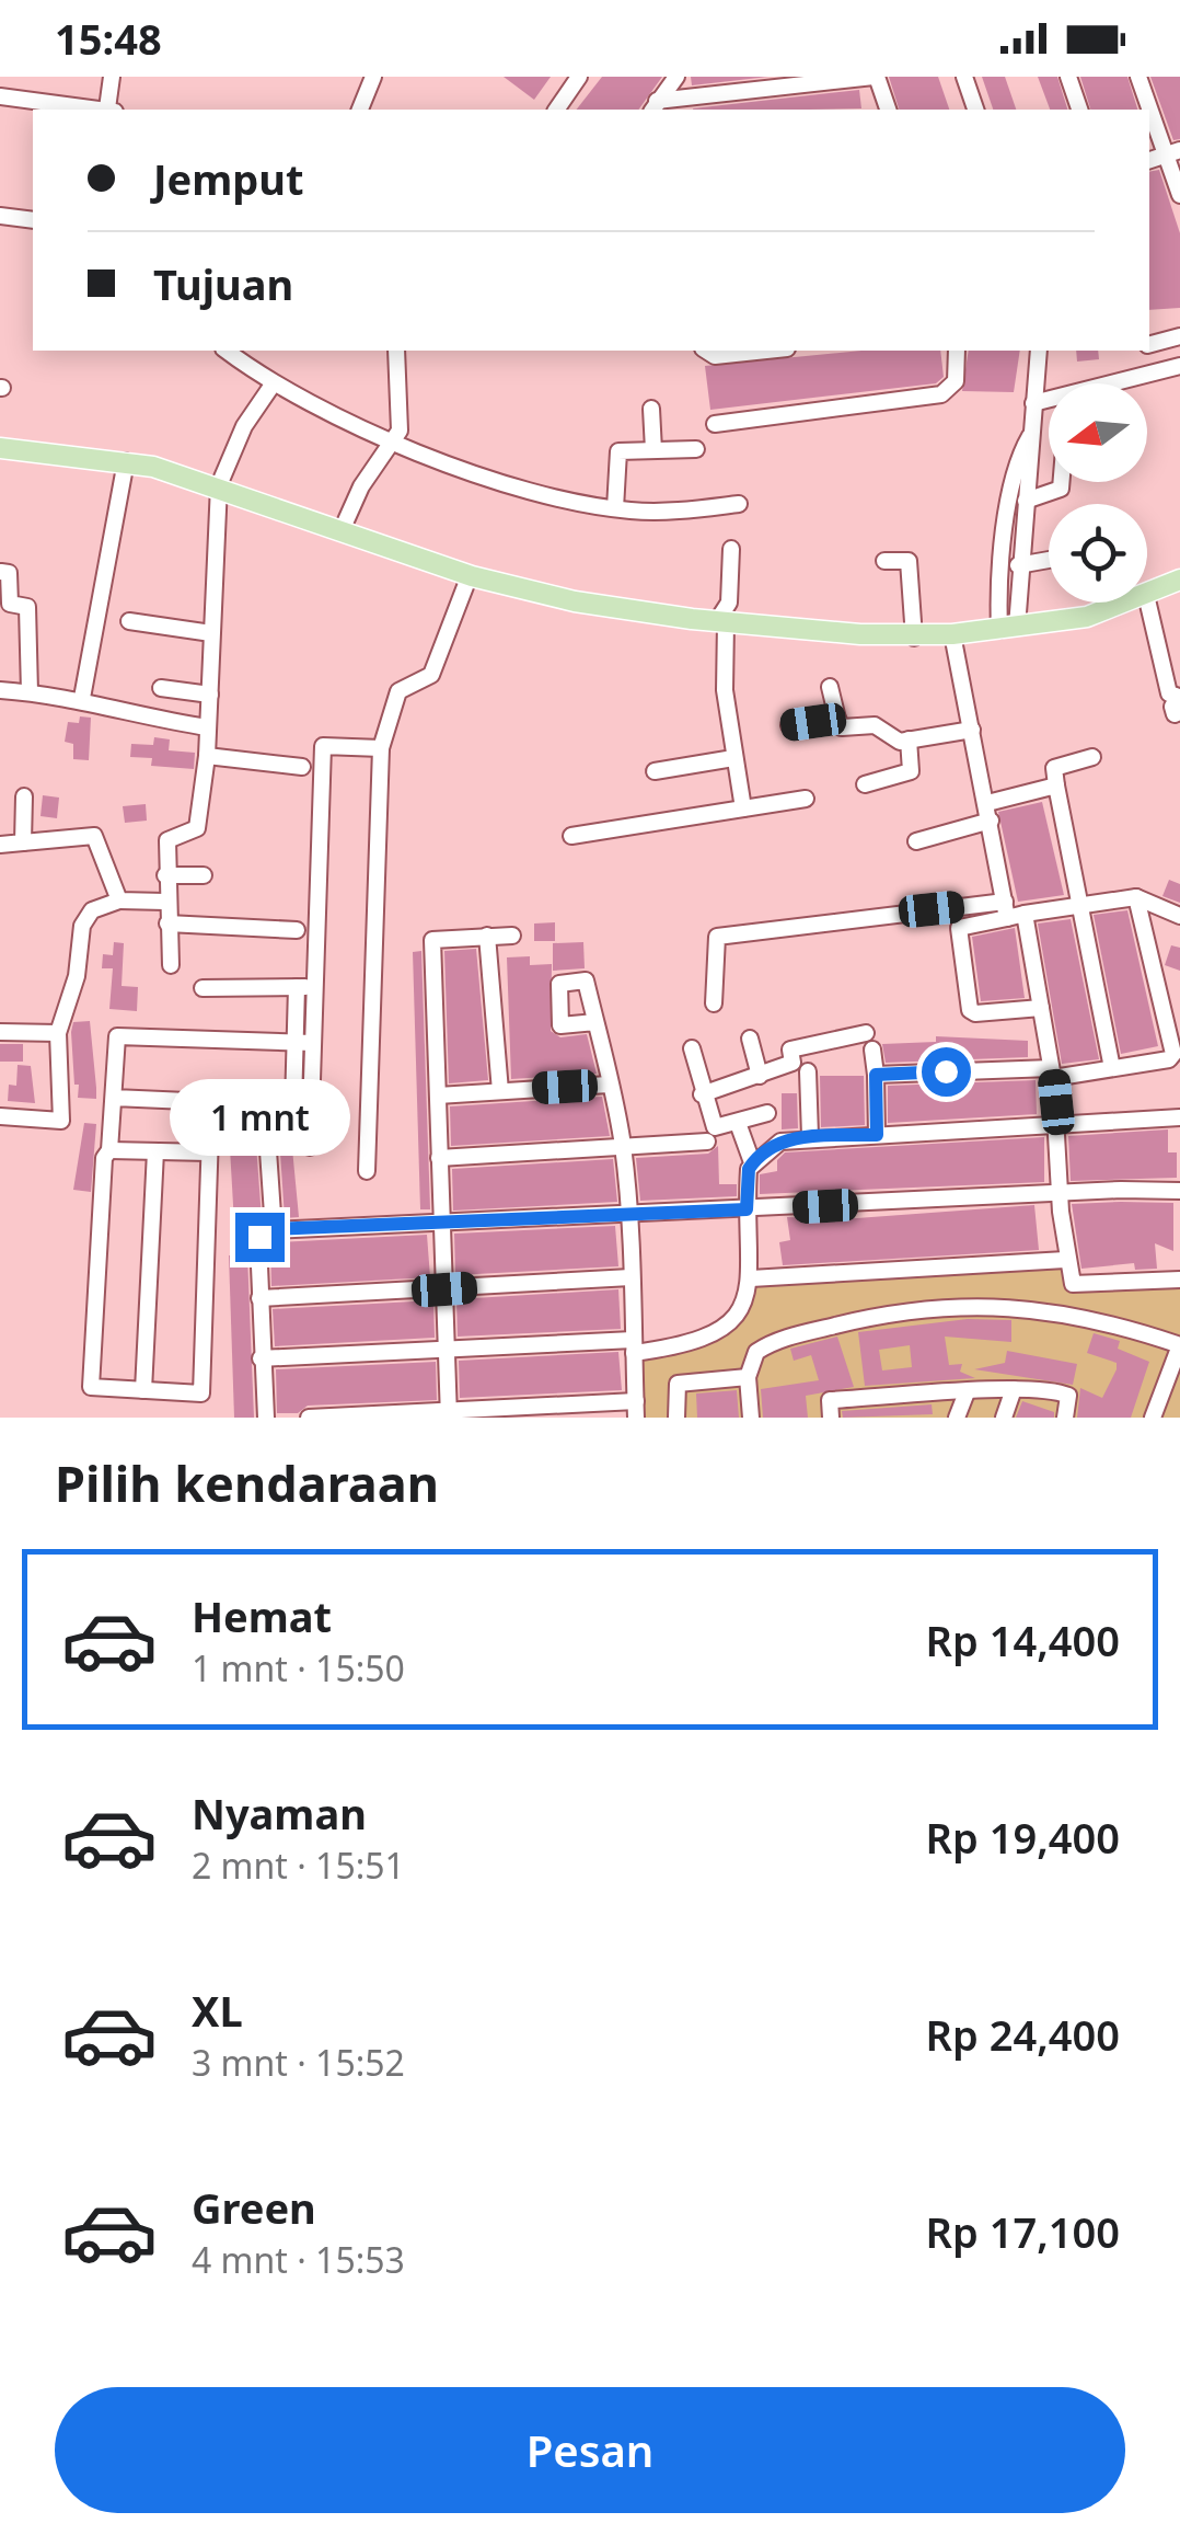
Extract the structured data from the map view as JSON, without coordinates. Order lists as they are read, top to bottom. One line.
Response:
{"north":"left","page":{"status":"15:48","banner":["Jemput","Tujuan"],"bubble":"1 mnt","heading":"Pilih kendaraan","list":[{"name":"Hemat","note":"1 mnt · 15:50","value":"Rp 14,400"},{"name":"Nyaman","note":"2 mnt · 15:51","value":"Rp 19,400"},{"name":"XL","note":"3 mnt · 15:52","value":"Rp 24,400"},{"name":"Green","note":"4 mnt · 15:53","value":"Rp 17,100"}],"buttons":"Pesan"}}
